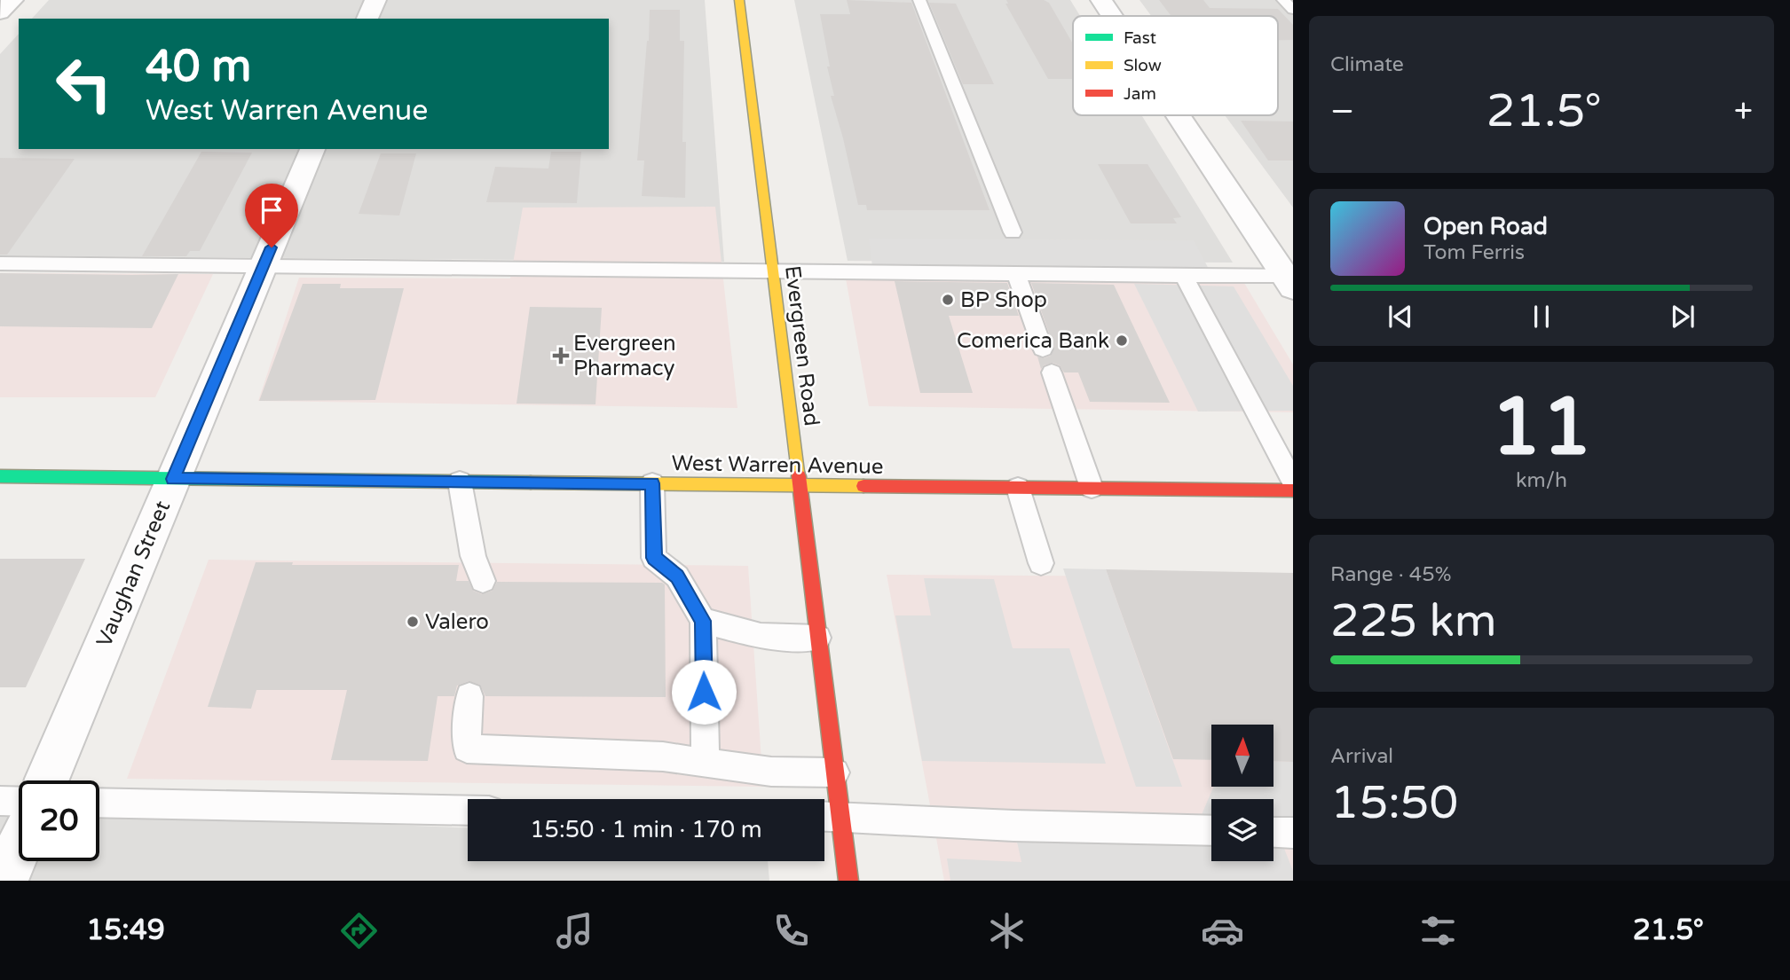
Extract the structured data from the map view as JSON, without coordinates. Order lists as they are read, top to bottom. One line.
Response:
{"streets":{"street":["Evergreen Road","West Warren Avenue","Vaughan Street"]},"crossings":[["Evergreen Road","West Warren Avenue"],["West Warren Avenue","Vaughan Street"]],"places":{"other":["BP Shop","Comerica Bank","Valero"],"health":["Evergreen Pharmacy"]},"legend":["Fast","Slow","Jam"],"north":"top","page":{"tile":["Climate",["11","km/h"],["Range · 45%","225 km"],["Arrival","15:50"]],"turn":["40 m","West Warren Avenue"],"heat":["−","21.5°","+"],"song":["Open Road","Tom Ferris"],"limit":"20","trip":"15:50 · 1 min · 170 m","tabs":["15:49","21.5°"]}}
